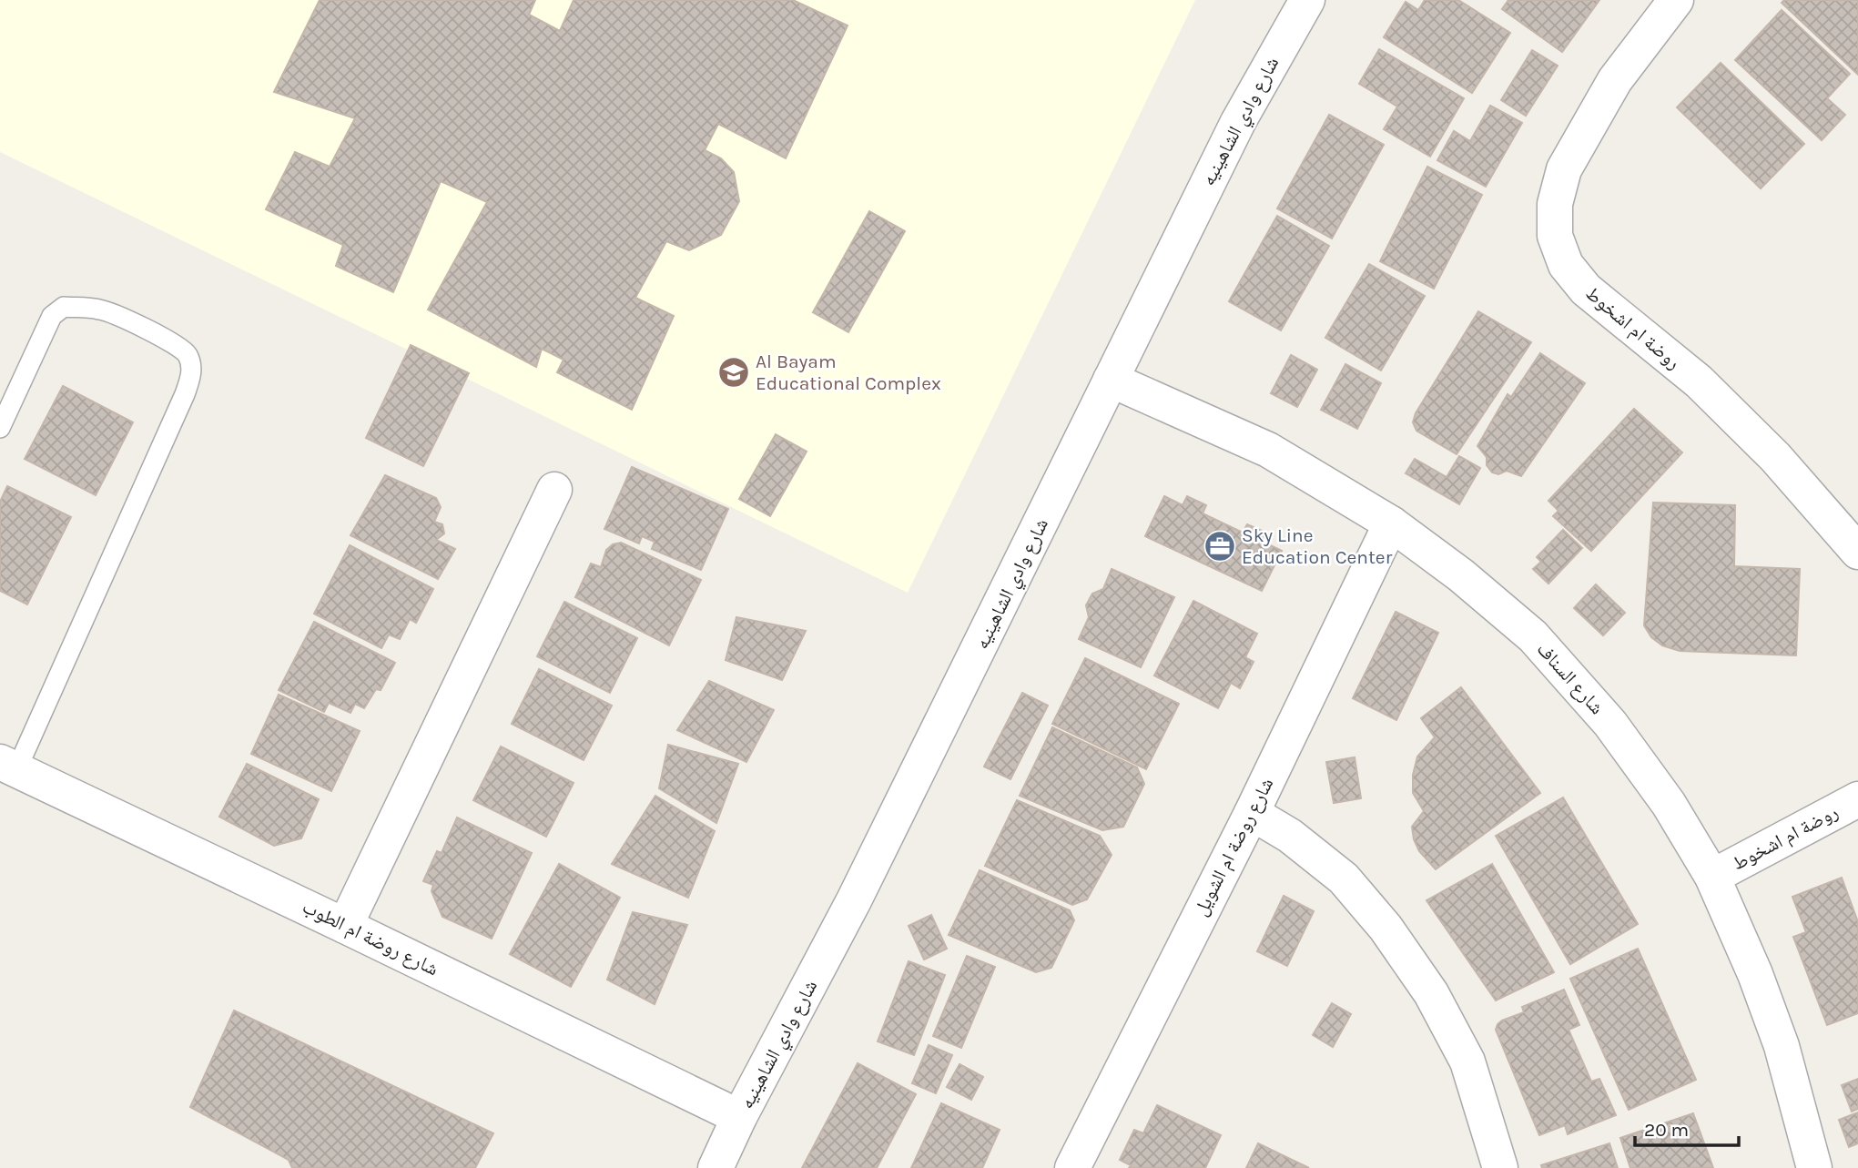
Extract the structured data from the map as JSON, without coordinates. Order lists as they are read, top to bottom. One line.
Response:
{"streets":{"street":["شارع وادي الشاهينيه","روضة ام اشخوط","شارع السناف","شارع روضة ام الشويل","شارع روضة ام الطوب"]},"crossings":[["شارع وادي الشاهينيه","شارع السناف"],["شارع وادي الشاهينيه","شارع روضة ام الطوب"],["روضة ام اشخوط","شارع السناف"],["شارع السناف","شارع روضة ام الشويل"]],"places":{"school or university":["Al Bayam Educational Complex"],"office":["Sky Line Education Center"]},"scale_bar":"20 m"}
